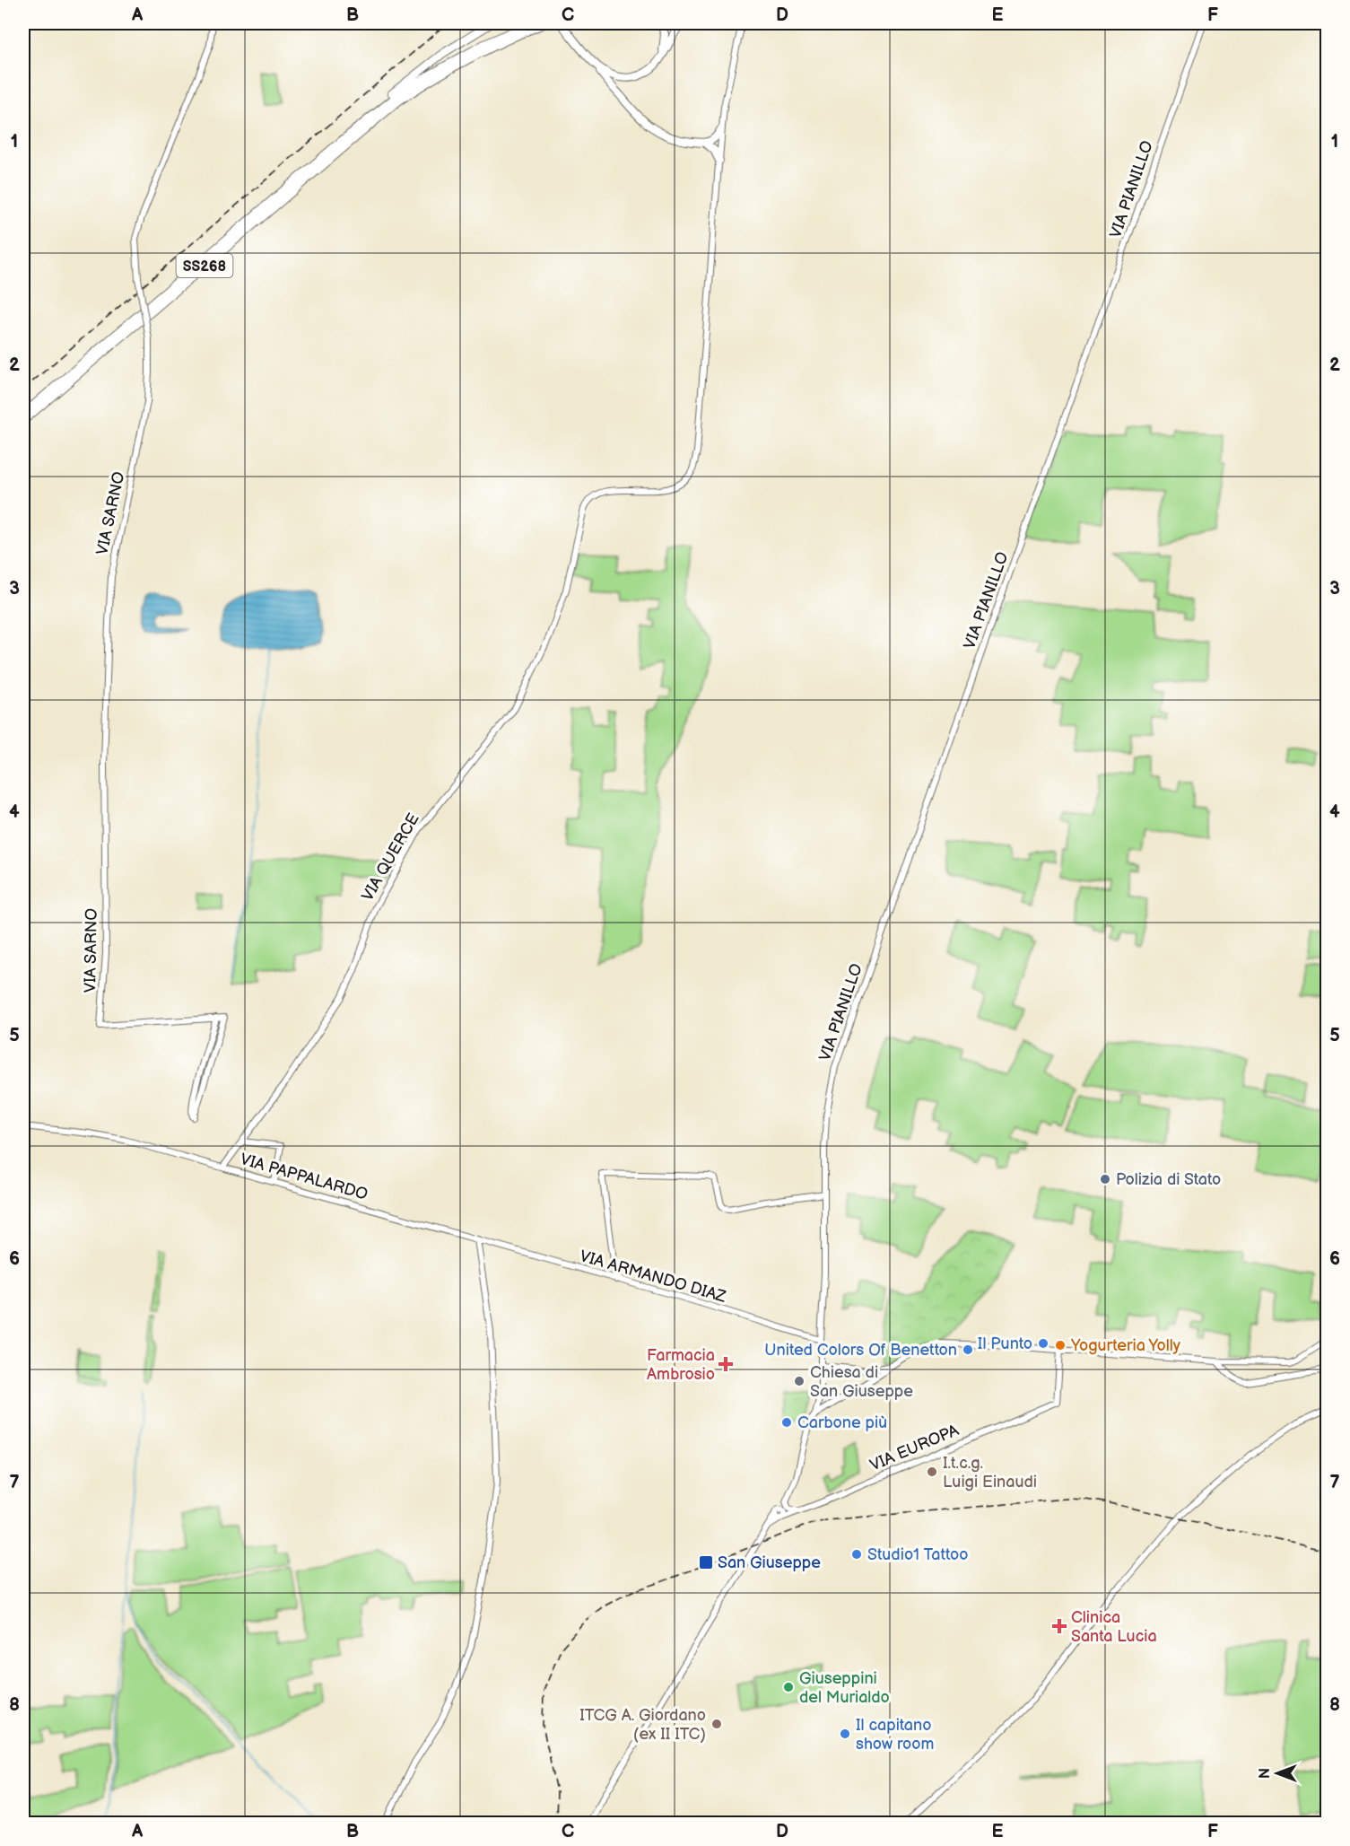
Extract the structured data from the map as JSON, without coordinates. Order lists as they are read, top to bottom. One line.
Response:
{"streets":{"highway":["SS268"],"street":["VIA PIANILLO","VIA SARNO","VIA QUERCE","VIA PAPPALARDO","VIA ARMANDO DIAZ","VIA EUROPA"]},"crossings":[["VIA PIANILLO","VIA ARMANDO DIAZ"],["VIA QUERCE","VIA PAPPALARDO"],["VIA PAPPALARDO","VIA ARMANDO DIAZ"]],"places":{"other":["Polizia di Stato","Il Punto","Yogurteria Yolly","United Colors Of Benetton","Chiesa di San Giuseppe","Carbone più","I.t.c.g. Luigi Einaudi","Studio1 Tattoo","Giuseppini del Murialdo","ITCG A. Giordano (ex II ITC)","Il capitano show room"],"health":["Farmacia Ambrosio","Clinica Santa Lucia"],"transit":["San Giuseppe"]},"north":"left","grid":{"columns":["A","B","C","D","E","F"],"rows":["1","2","3","4","5","6","7","8"]}}
